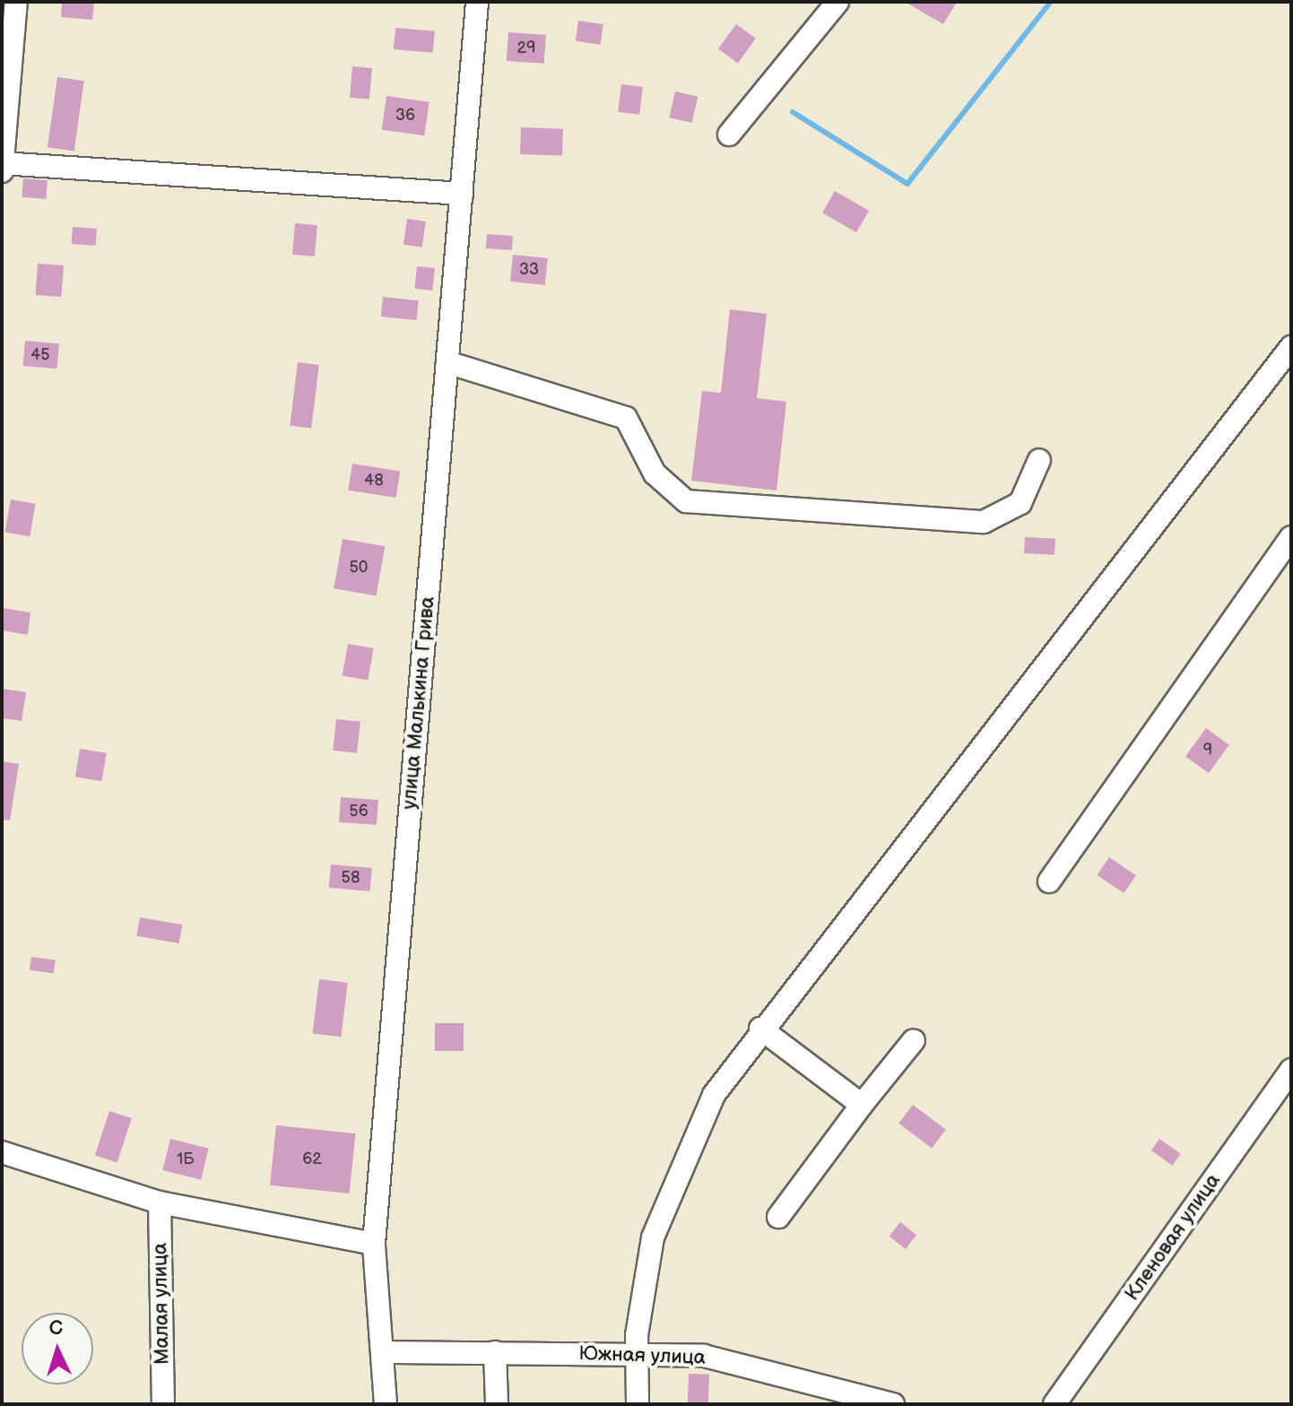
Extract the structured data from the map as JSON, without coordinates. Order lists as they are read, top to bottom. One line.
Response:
{"streets":{"street":["улица Малькина Грива","Кленовая улица","Малая улица","Южная улица"]},"crossings":[["улица Малькина Грива","Южная улица"]],"house_numbers":["29","36","33","45","48","50","9","56","58","1Б","62"],"north":"top"}
